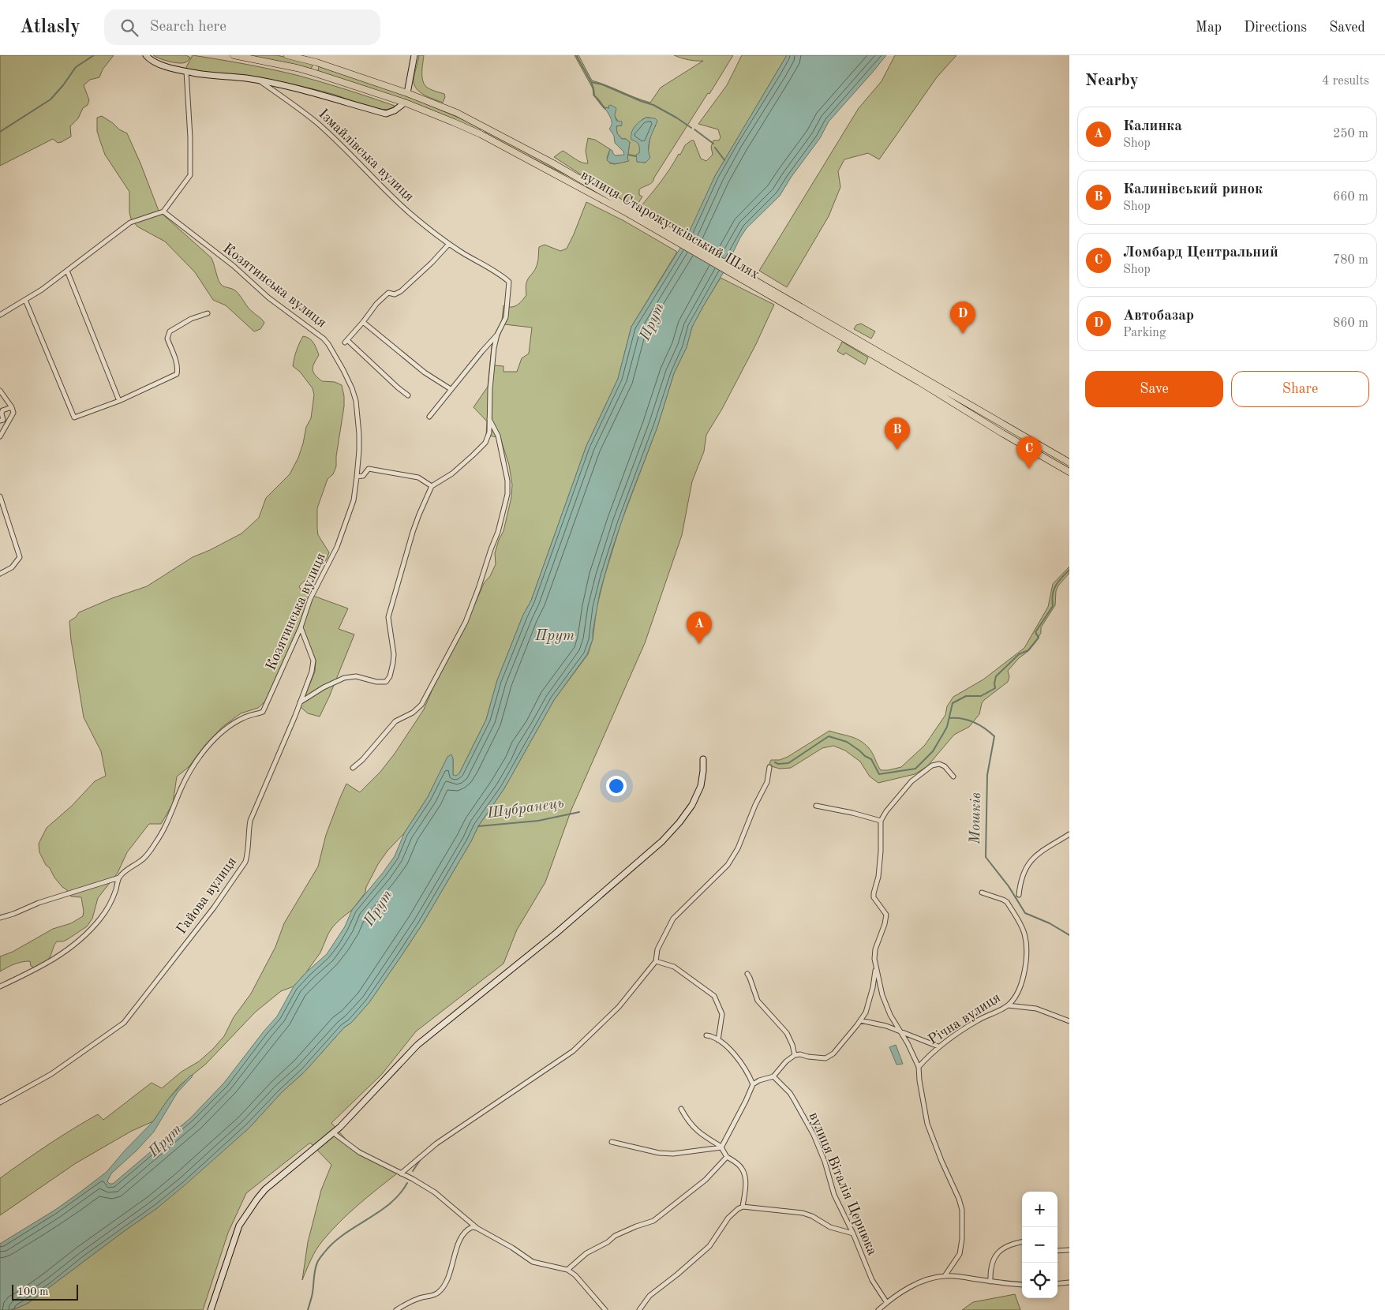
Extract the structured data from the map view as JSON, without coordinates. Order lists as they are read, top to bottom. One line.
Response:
{"streets":{"main road":["вулиця Старожучківський Шлях"],"street":["Ізмайлівська вулиця","Козятинська вулиця","Гайова вулиця","Річна вулиця","вулиця Віталія Цернюка"]},"crossings":[["Козятинська вулиця","Гайова вулиця"]],"water":["Прут","Шубранець","Мошків"],"scale_bar":"100 m","page":{"header":"Atlasly","search":"Search here","nav":["Map","Directions","Saved"],"heading":["Nearby","4 results"],"list":[{"mark":"A","name":"Калинка","note":"Shop","value":"250 m"},{"mark":"B","name":"Калинівський ринок","note":"Shop","value":"660 m"},{"mark":"C","name":"Ломбард Центральний","note":"Shop","value":"780 m"},{"mark":"D","name":"Автобазар","note":"Parking","value":"860 m"}],"pins":["D","B","C","A"],"buttons":["Save","Share"],"map_buttons":["+","−"],"scale":"100 m"}}
